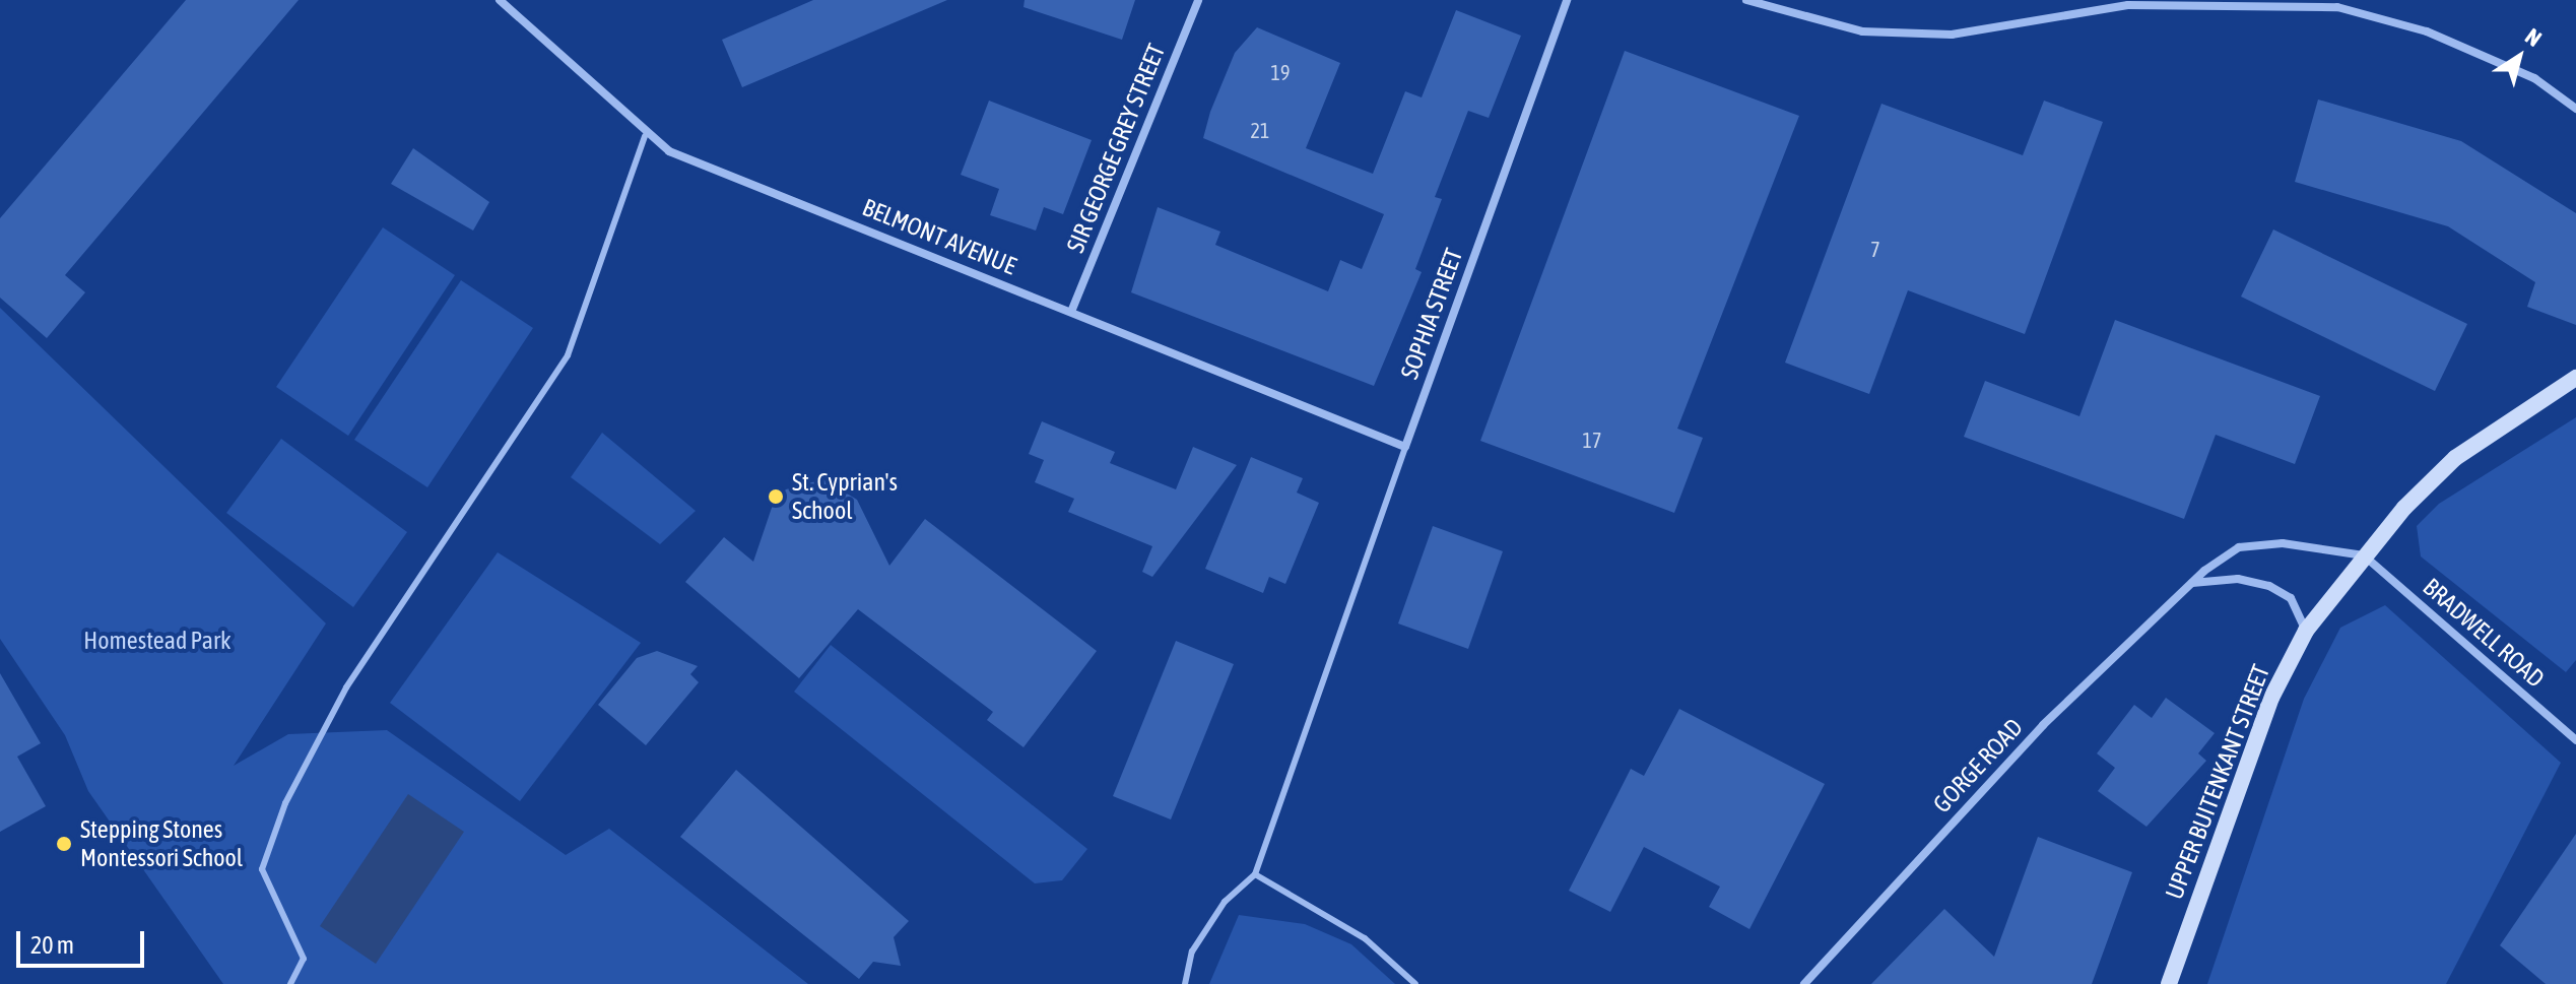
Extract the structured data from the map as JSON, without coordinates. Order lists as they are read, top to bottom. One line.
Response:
{"streets":{"street":["SIR GEORGE GREY STREET","BELMONT AVENUE","SOPHIA STREET","BRADWELL ROAD","GORGE ROAD","UPPER BUITENKANT STREET"]},"crossings":[["SIR GEORGE GREY STREET","BELMONT AVENUE"],["BELMONT AVENUE","SOPHIA STREET"],["BRADWELL ROAD","GORGE ROAD"],["BRADWELL ROAD","UPPER BUITENKANT STREET"],["GORGE ROAD","UPPER BUITENKANT STREET"]],"parks":["Homestead Park"],"places":["St. Cyprian's School","Stepping Stones Montessori School"],"house_numbers":["19","21","7","17"],"scale_bar":"20 m","north":"top right"}
